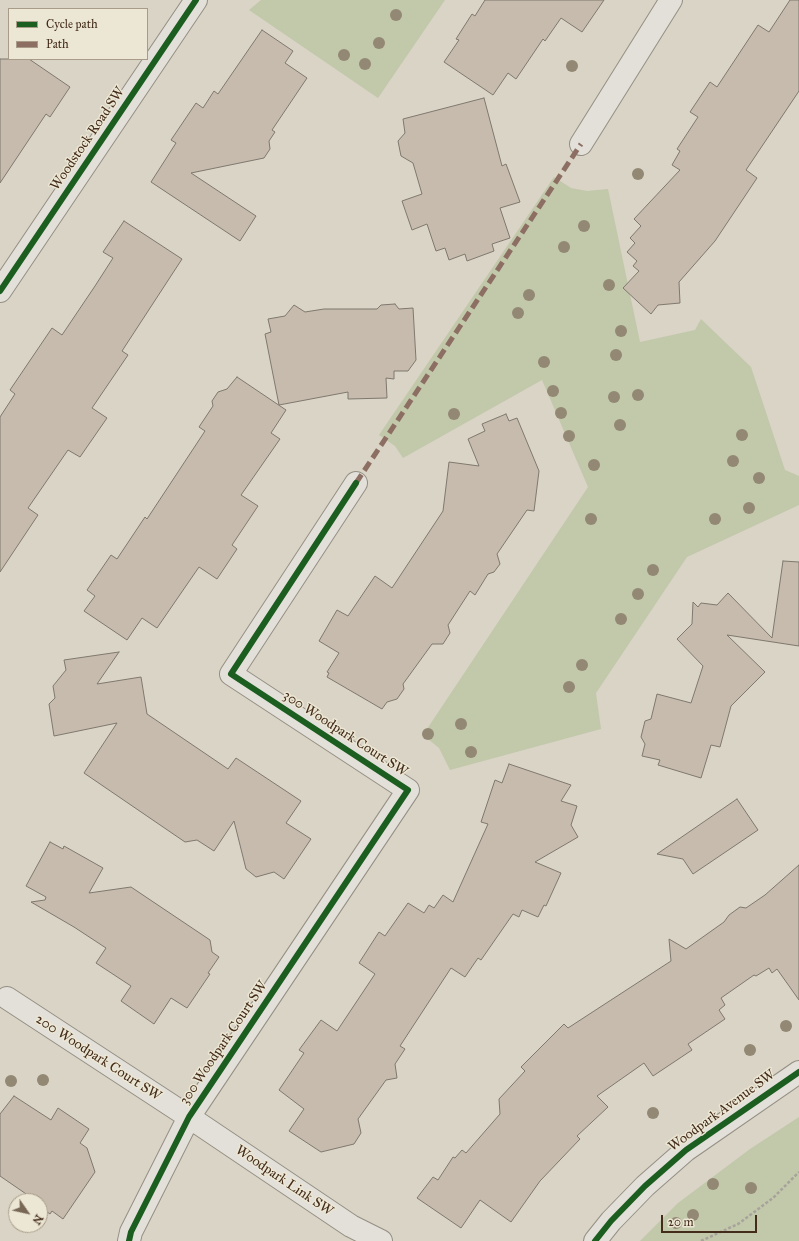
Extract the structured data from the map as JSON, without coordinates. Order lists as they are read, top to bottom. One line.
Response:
{"streets":{"street":["Woodstock Road SW","300 Woodpark Court SW","200 Woodpark Court SW","Woodpark Avenue SW","Woodpark Link SW"]},"crossings":[["300 Woodpark Court SW","200 Woodpark Court SW"],["300 Woodpark Court SW","Woodpark Link SW"],["200 Woodpark Court SW","Woodpark Link SW"]],"legend":["Cycle path","Path"],"scale_bar":"20 m","north":"bottom right"}
